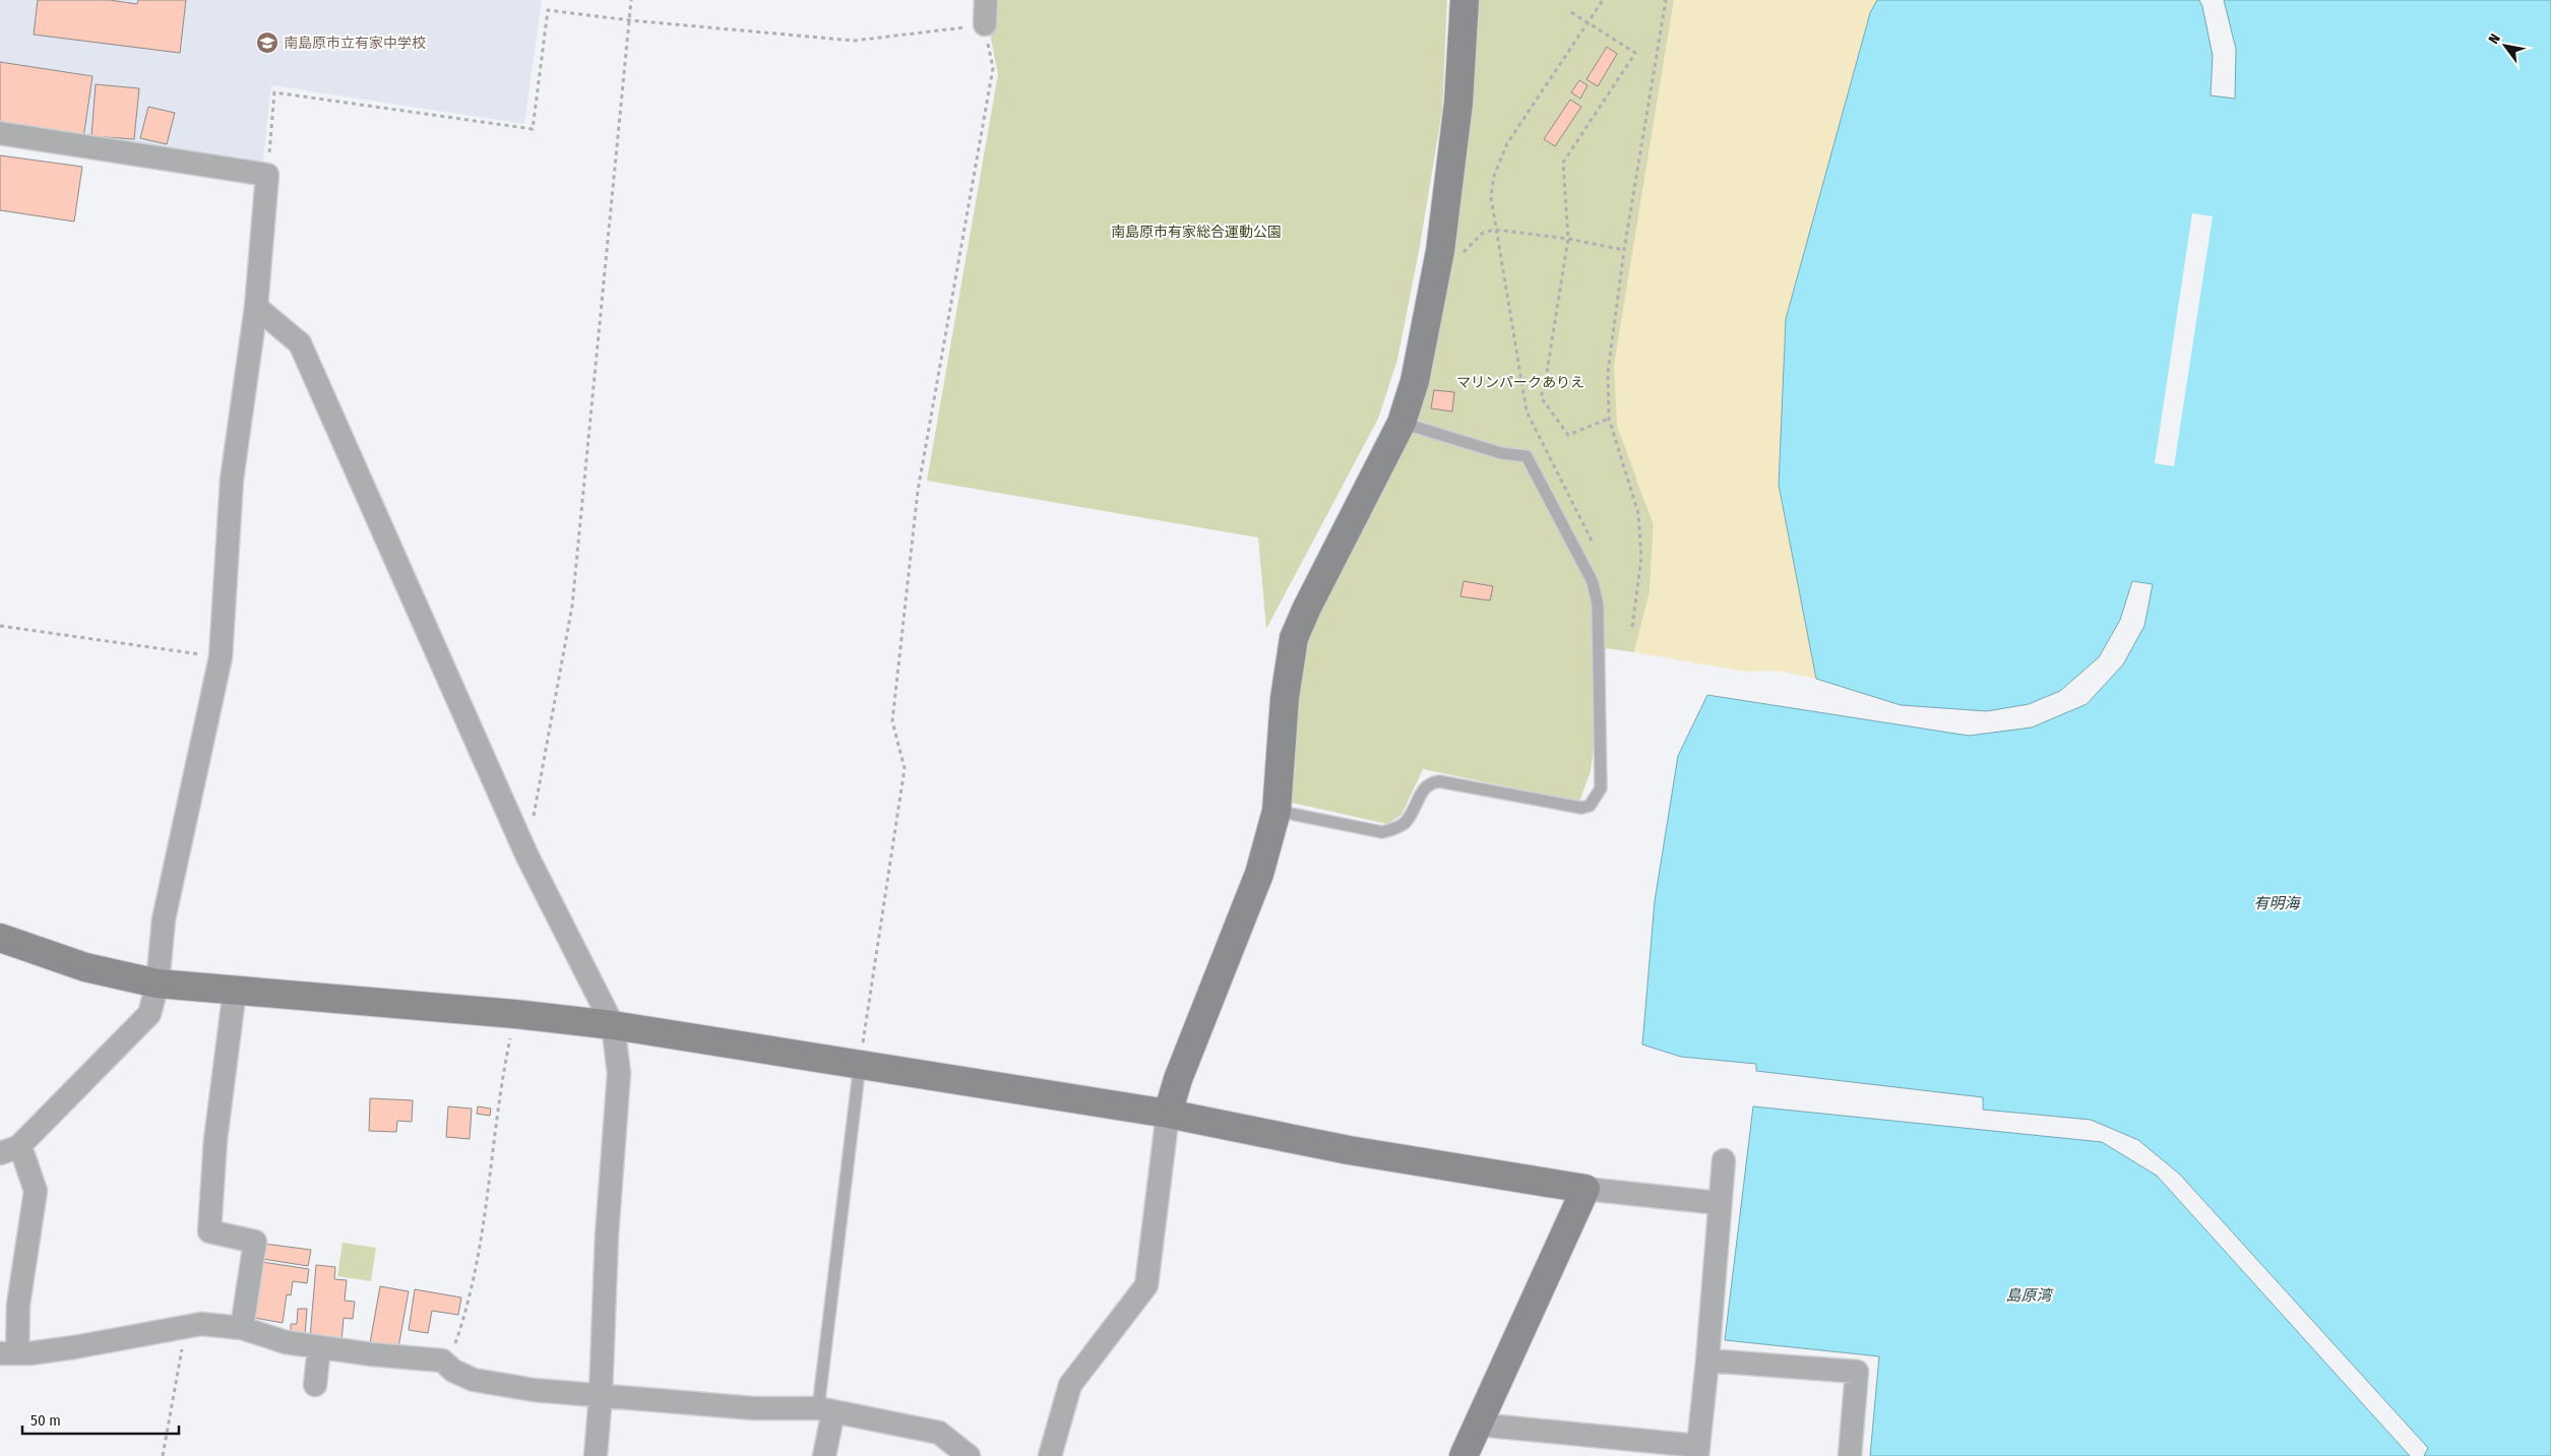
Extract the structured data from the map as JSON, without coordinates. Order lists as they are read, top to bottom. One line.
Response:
{"water":["有明海","島原湾"],"parks":["南島原市有家総合運動公園","マリンパークありえ"],"places":{"school or university":["南島原市立有家中学校"]},"scale_bar":"50 m","north":"top left"}
